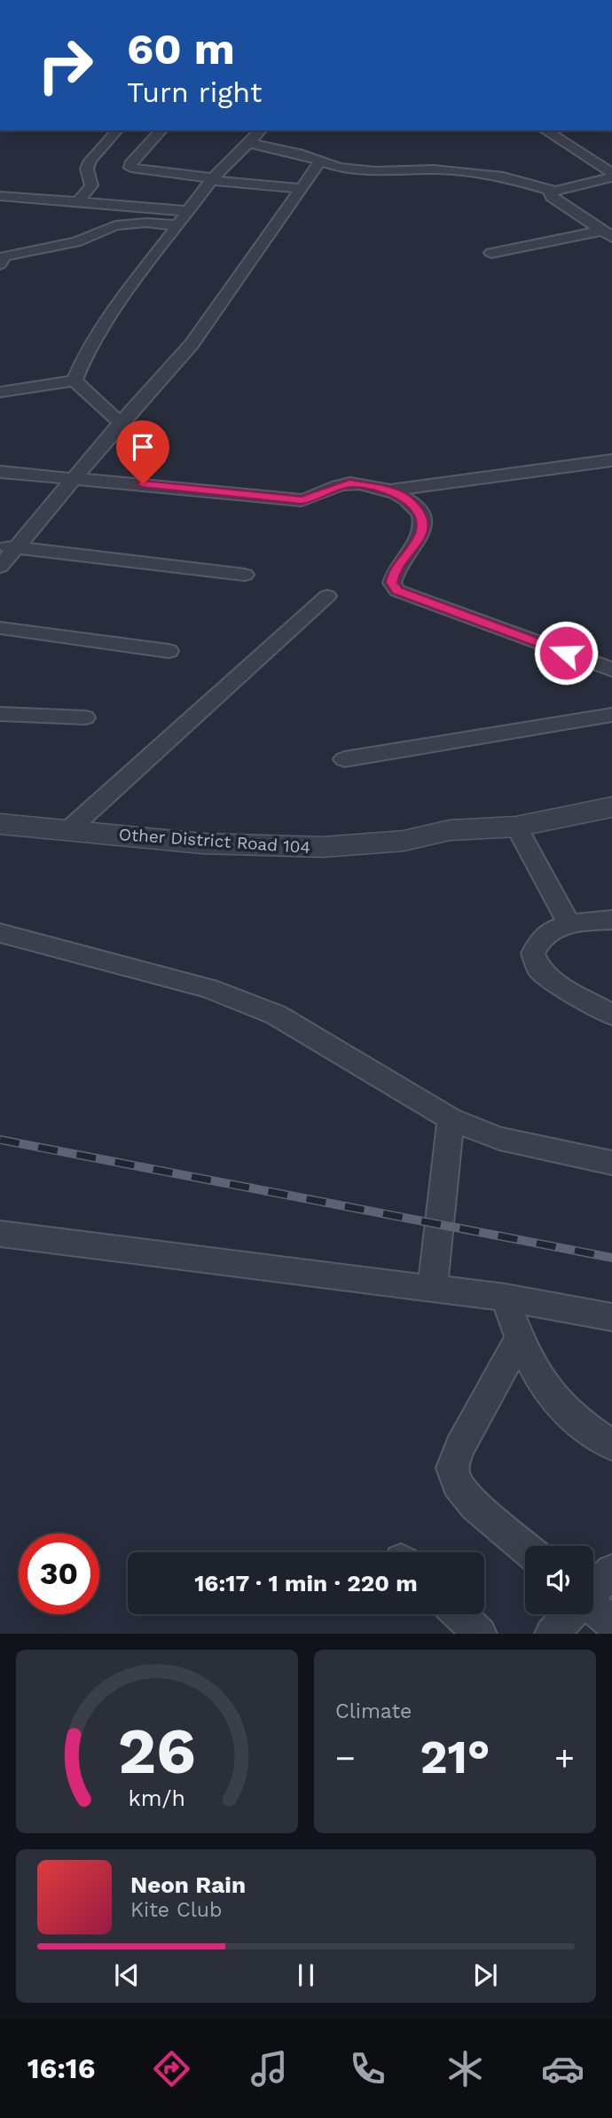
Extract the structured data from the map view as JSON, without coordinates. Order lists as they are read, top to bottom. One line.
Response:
{"streets":{"street":["Other District Road 104"]},"page":{"turn":["60 m","Turn right"],"limit":"30","trip":"16:17 · 1 min · 220 m","tile":"Climate","heat":["−","21°","+"],"song":["Neon Rain","Kite Club"],"tabs":"16:16","gauge":["26","km/h"]}}
